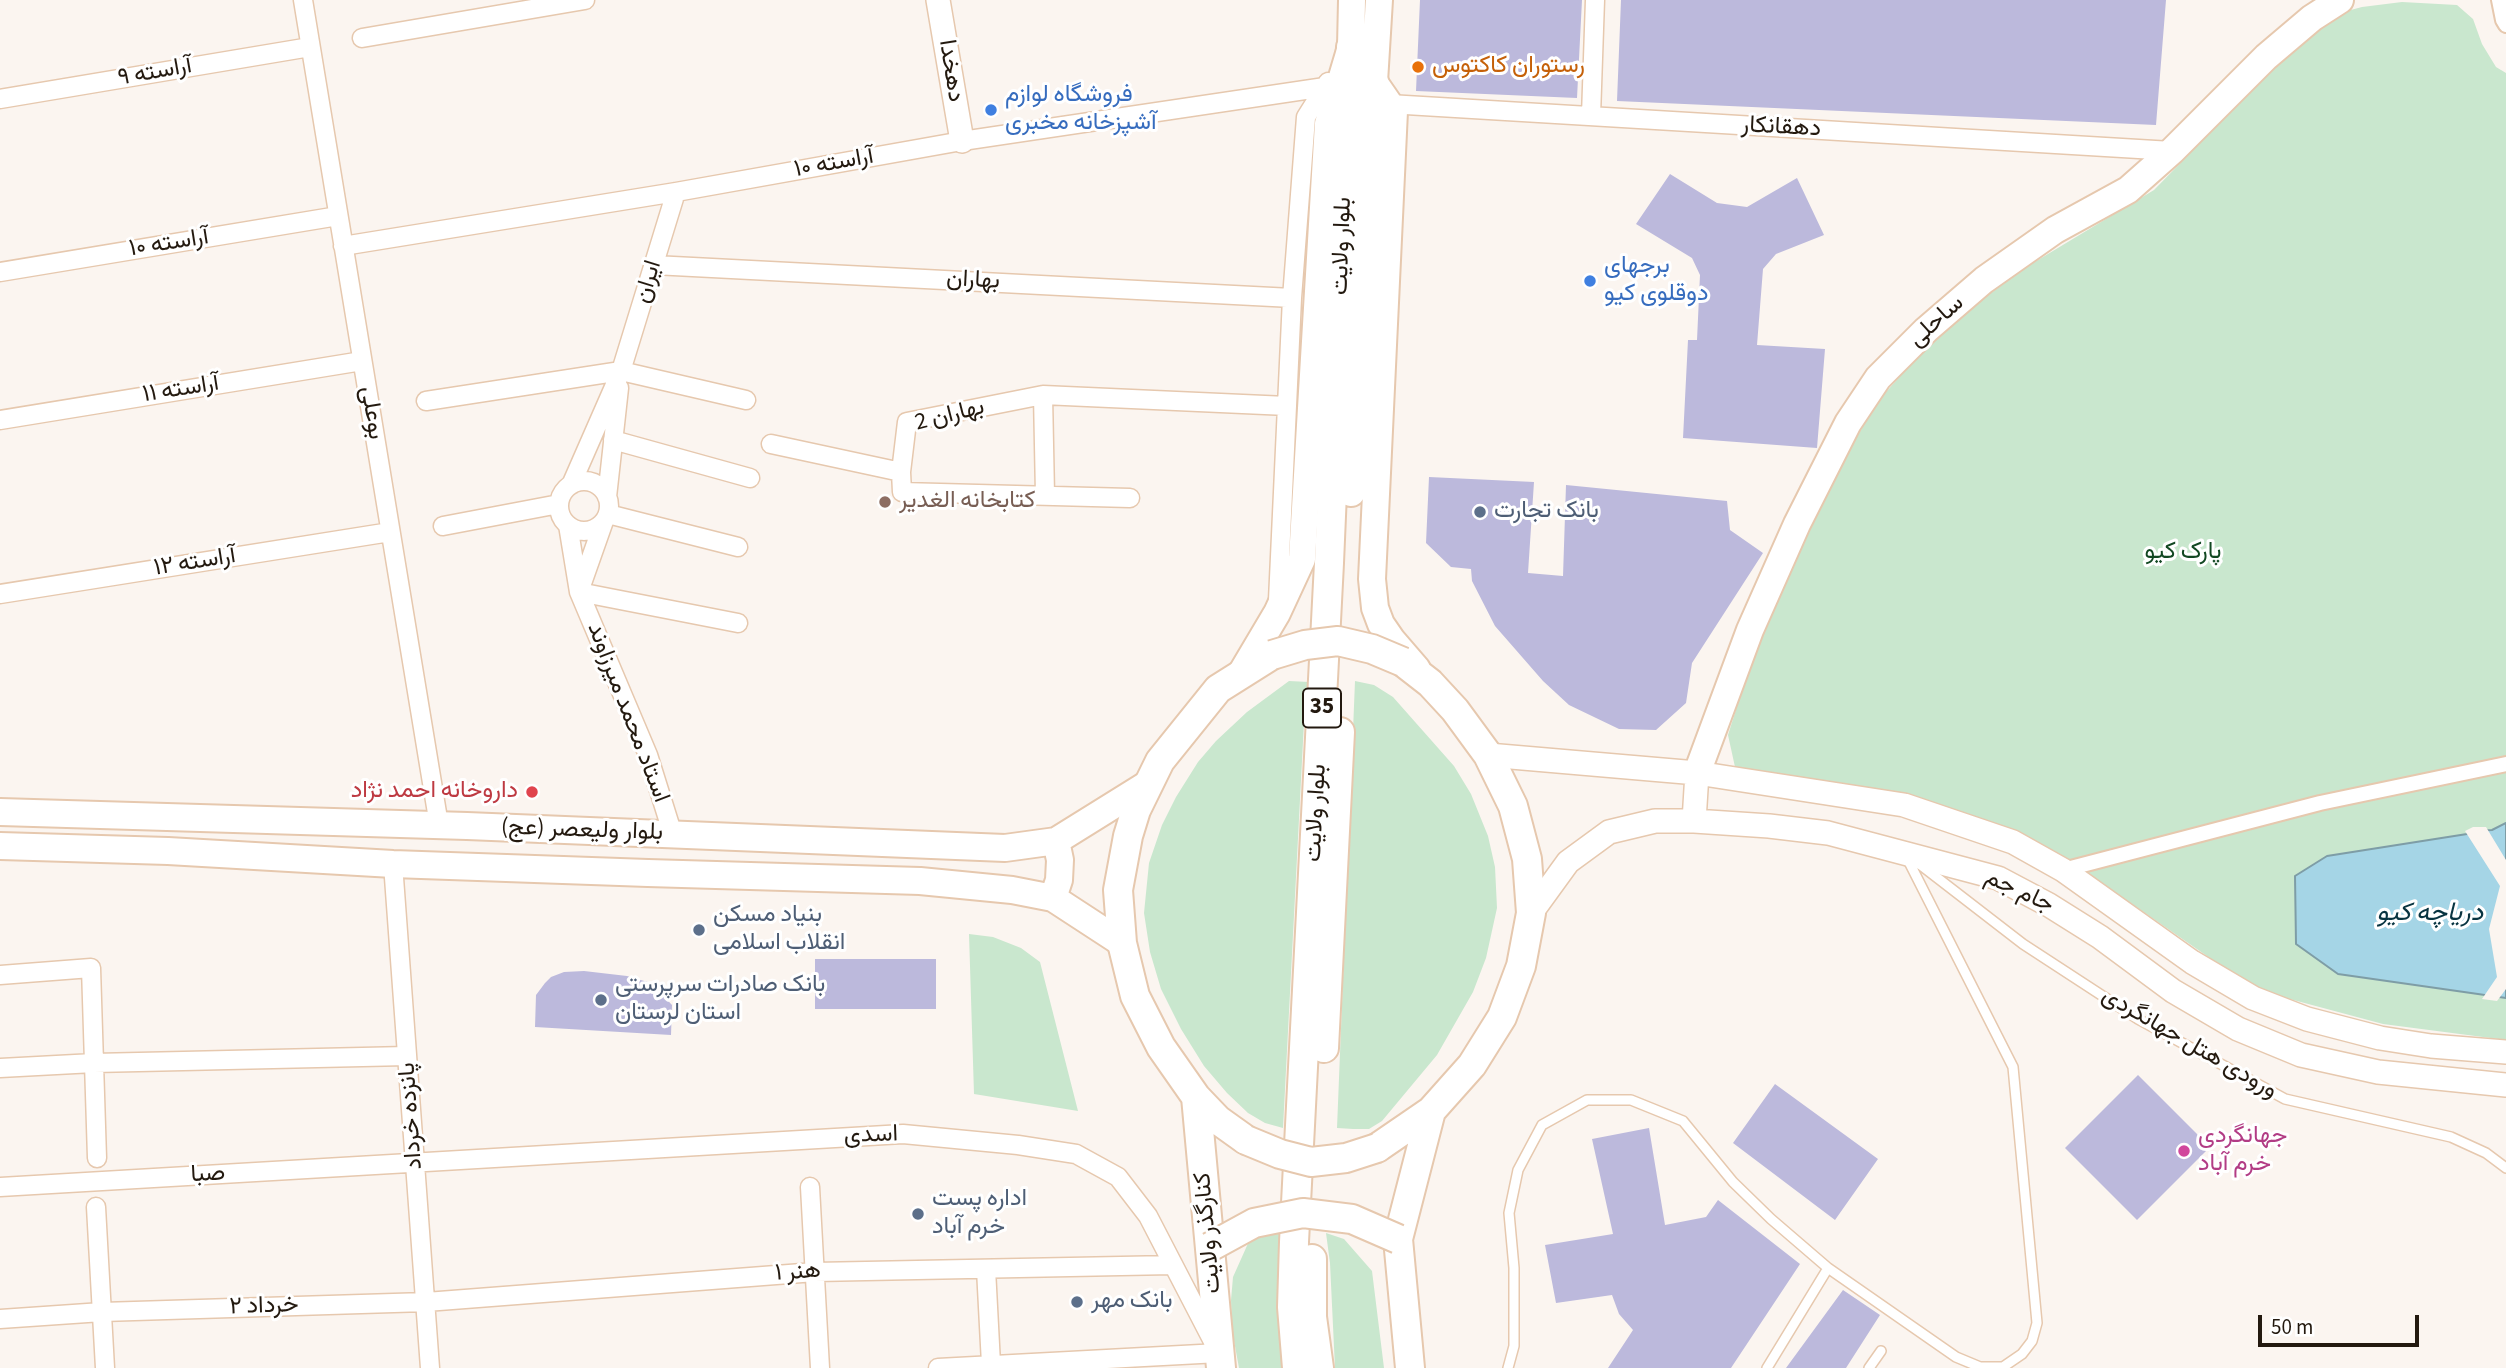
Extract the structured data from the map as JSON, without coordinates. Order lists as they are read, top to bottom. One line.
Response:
{"streets":{"main road":["بلوار ولایت","ساحلی","35","بلوار ولیعصر (عج)","کنارگذر ولایت"],"street":["دهخدا","آراسته ۹","دهقانکار","آراسته ۱۰","بهاران","ایران","آراسته ۱۱","بوعلی","بهاران 2","۱۲ آراسته","استاد محمد میرزاوند","جام جم","پانزده خرداد","اسدی","صبا","هنر ۱","خرداد ۲"],"lane":["ورودی هتل جهانگردی"]},"crossings":[["دهخدا","آراسته ۱۰"],["آراسته ۹","بوعلی"],["دهقانکار","بلوار ولایت"],["دهقانکار","ساحلی"],["دهقانکار","35"],["آراسته ۱۰","ایران"],["آراسته ۱۰","بوعلی"],["بلوار ولایت","35"],["بهاران","ایران"],["ایران","استاد محمد میرزاوند"],["ساحلی","جام جم"],["آراسته ۱۱","بوعلی"],["بوعلی","۱۲ آراسته"],["بوعلی","بلوار ولیعصر (عج)"],["استاد محمد میرزاوند","بلوار ولیعصر (عج)"],["بلوار ولیعصر (عج)","پانزده خرداد"],["جام جم","ورودی هتل جهانگردی"],["پانزده خرداد","اسدی"],["پانزده خرداد","صبا"],["پانزده خرداد","هنر ۱"],["پانزده خرداد","خرداد ۲"],["اسدی","صبا"],["اسدی","کنارگذر ولایت"],["اسدی","هنر ۱"],["هنر ۱","خرداد ۲"]],"water":["دریاچه کیو"],"parks":["پارک کیو"],"places":["رستوران کاکتوس","فروشگاه لوازم آشپزخانه مخبری","برجهای دوقلوی کیو","کتابخانه الغدیر","بانک تجارت","داروخانه احمد نژاد","بنیاد مسکن انقلاب اسلامی","بانک صادرات سرپرستی استان لرستان","جهانگردى خرم آباد","اداره پست خرم آباد","بانک مهر"],"scale_bar":"50 m"}
